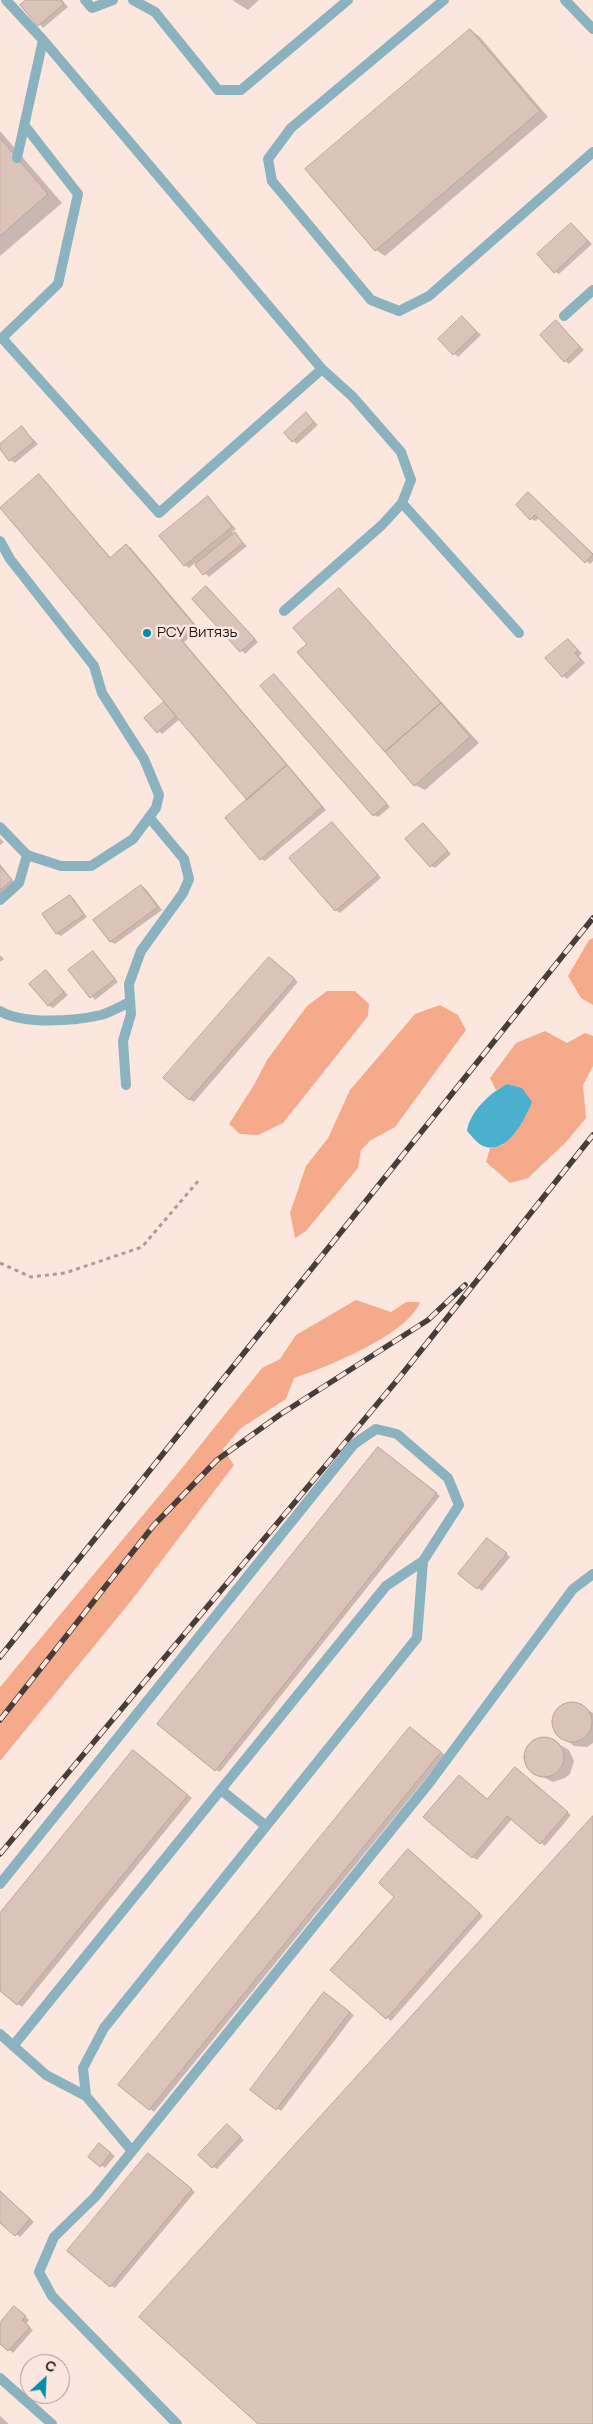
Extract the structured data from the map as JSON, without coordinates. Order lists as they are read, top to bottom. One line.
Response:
{"places":["РСУ Витязь"],"north":"top right"}
